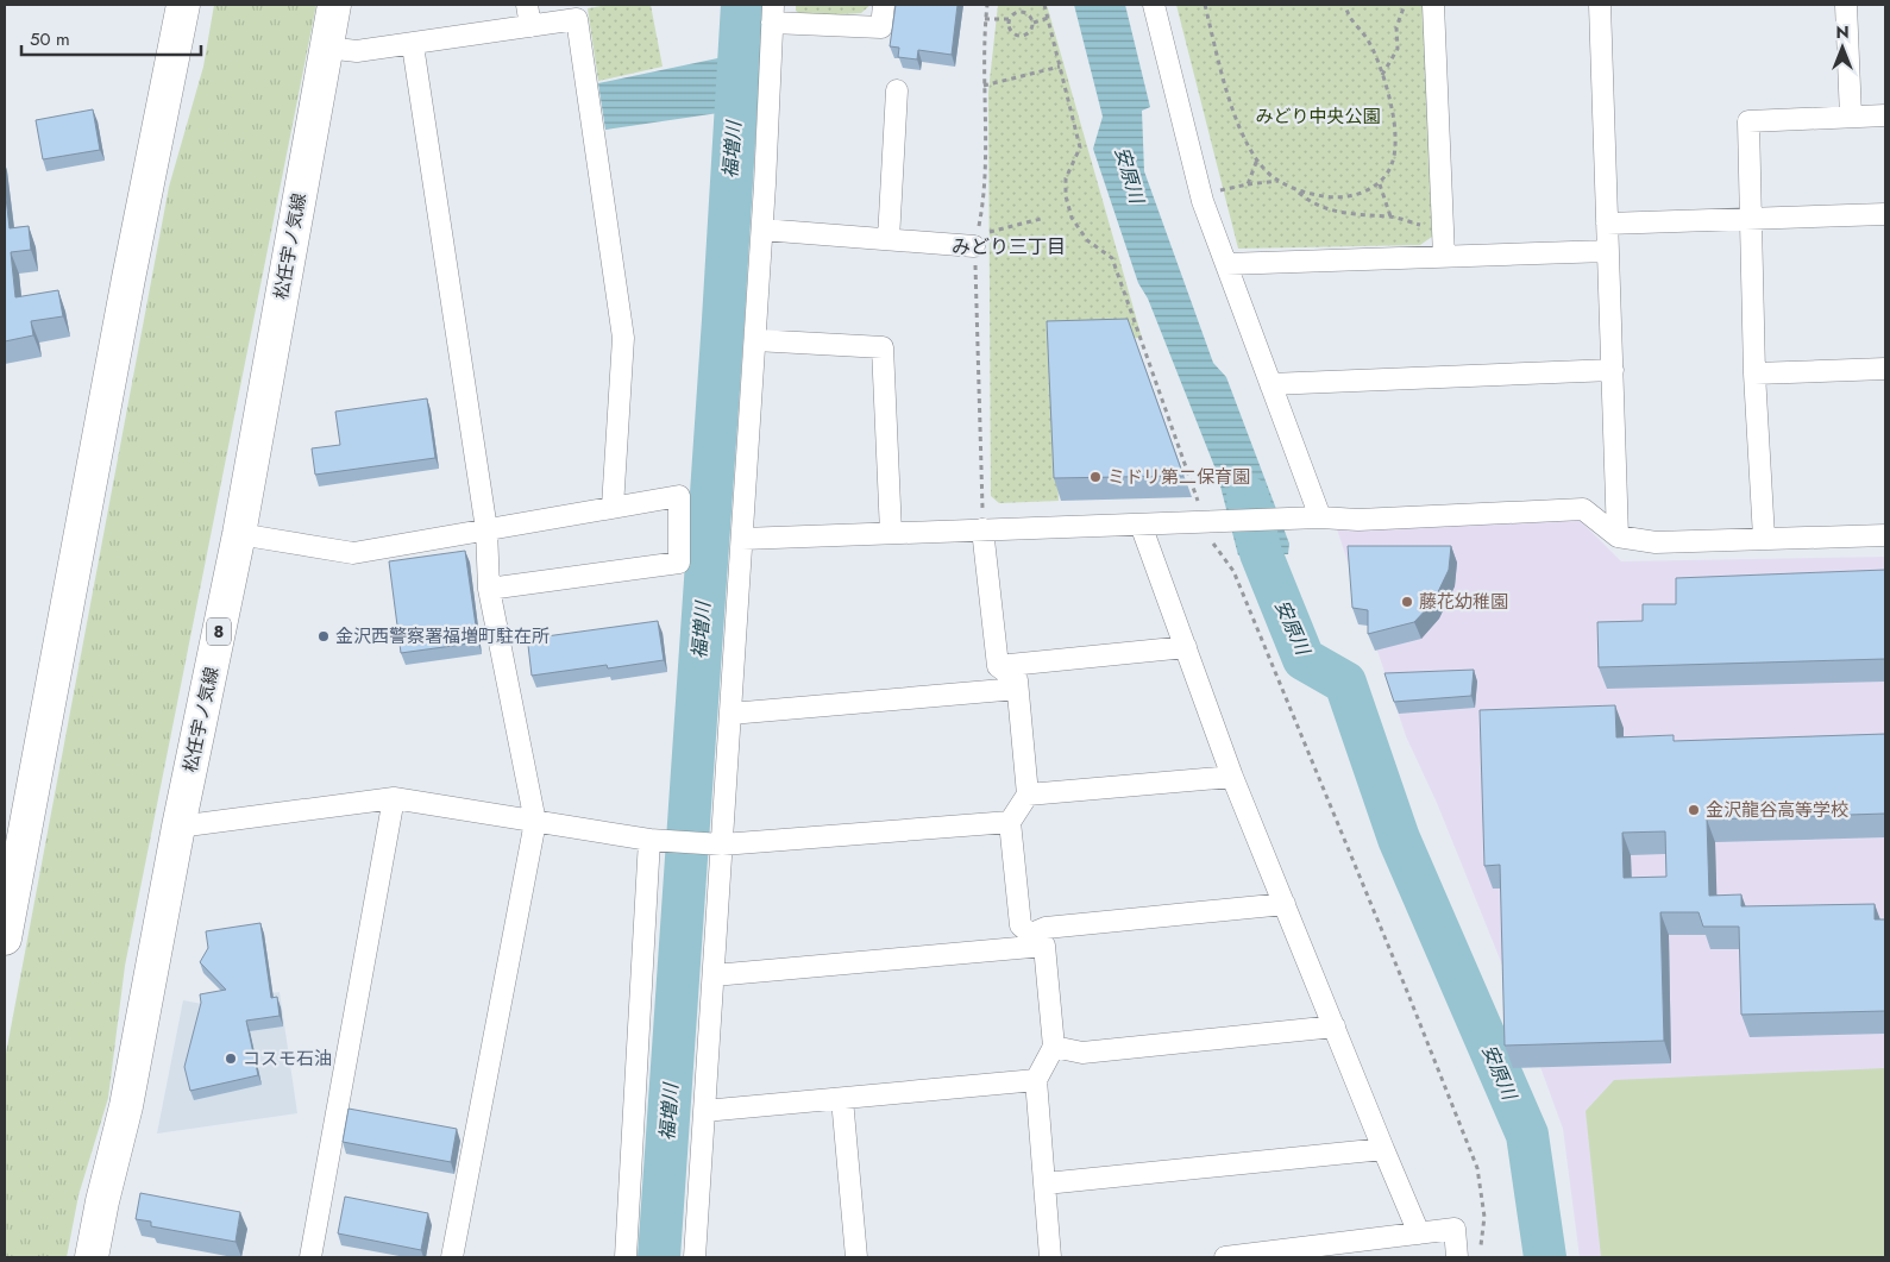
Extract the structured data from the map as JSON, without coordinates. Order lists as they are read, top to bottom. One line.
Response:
{"streets":{"main road":["松任宇ノ気線","8"]},"districts":["みどり三丁目"],"water":["福増川","安原川"],"parks":["みどり中央公園"],"places":["ミドリ第二保育園","藤花幼稚園","金沢西警察署福増町駐在所","金沢龍谷高等学校","コスモ石油"],"scale_bar":"50 m","north":"top"}
